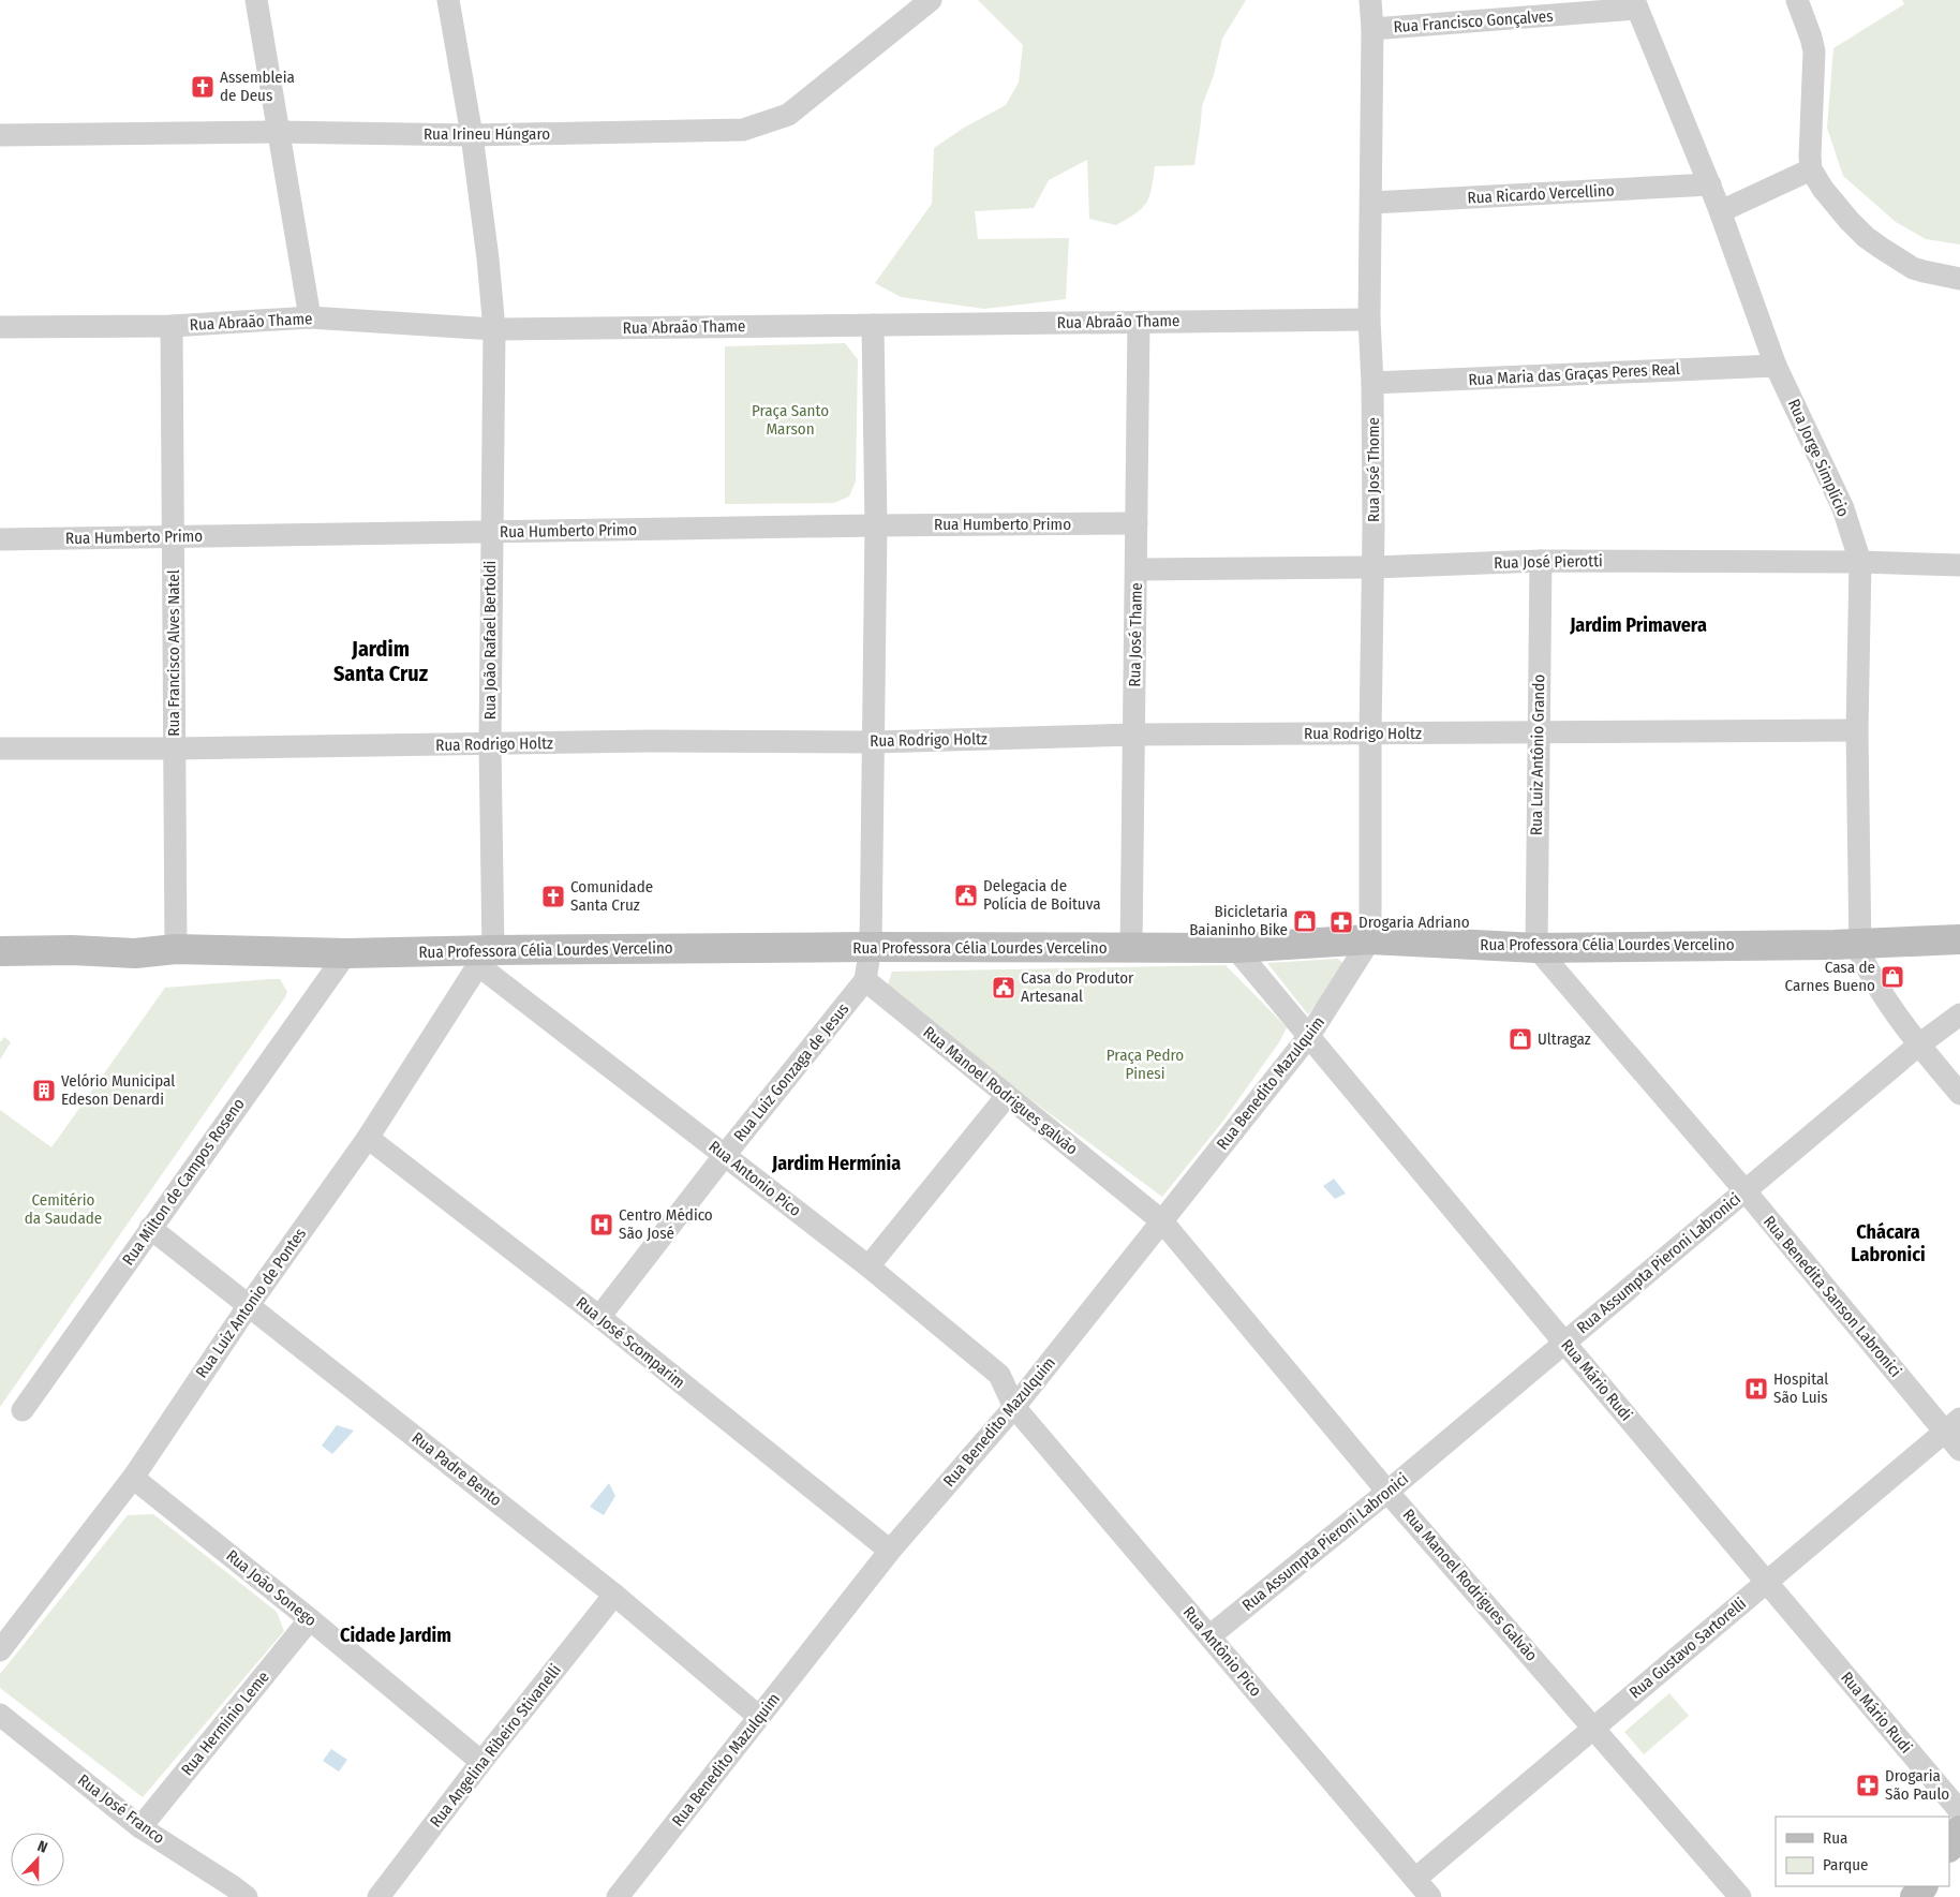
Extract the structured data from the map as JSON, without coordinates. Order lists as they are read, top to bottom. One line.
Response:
{"streets":{"main road":["Rua Professora Célia Lourdes Vercelino"],"street":["Rua Francisco Gonçalves","Rua Irineu Húngaro","Rua Ricardo Vercellino","Rua Abraão Thame","Rua Maria das Graças Peres Real","Rua Jorge Simplício","Rua José Thome","Rua Humberto Primo","Rua José Pierotti","Rua José Thame","Rua João Rafael Bertoldi","Rua Francisco Alves Natel","Rua Rodrigo Holtz","Rua Luiz Antônio Grando","Rua Luiz Gonzaga de Jesus","Rua Benedito Mazulquim","Rua Manoel Rodrigues galvão","Rua Antonio Pico","Rua Milton de Campos Roseno","Rua Assumpta Pieroni Labronici","Rua Benedita Sanson Labronici","Rua Luiz Antonio de Pontes","Rua José Scomparim","Rua Mário Rudi","Rua Padre Bento","Rua Manoel Rodrigues Galvão","Rua João Sonego","Rua Gustavo Sartorelli","Rua Antônio Pico","Rua Herminio Leme","Rua Angelina Ribeiro Stivanelli","Rua José Franco"]},"crossings":[["Rua Francisco Gonçalves","Rua Jorge Simplício"],["Rua Francisco Gonçalves","Rua José Thome"],["Rua Irineu Húngaro","Rua João Rafael Bertoldi"],["Rua Ricardo Vercellino","Rua Jorge Simplício"],["Rua Ricardo Vercellino","Rua José Thome"],["Rua Abraão Thame","Rua José Thome"],["Rua Abraão Thame","Rua José Thame"],["Rua Abraão Thame","Rua João Rafael Bertoldi"],["Rua Abraão Thame","Rua Francisco Alves Natel"],["Rua Maria das Graças Peres Real","Rua Jorge Simplício"],["Rua Maria das Graças Peres Real","Rua José Thome"],["Rua Jorge Simplício","Rua José Pierotti"],["Rua Jorge Simplício","Rua Rodrigo Holtz"],["Rua Jorge Simplício","Rua Professora Célia Lourdes Vercelino"],["Rua Jorge Simplício","Rua Assumpta Pieroni Labronici"],["Rua José Thome","Rua José Pierotti"],["Rua José Thome","Rua Rodrigo Holtz"],["Rua José Thome","Rua Professora Célia Lourdes Vercelino"],["Rua José Thome","Rua Benedito Mazulquim"],["Rua Humberto Primo","Rua José Thame"],["Rua Humberto Primo","Rua João Rafael Bertoldi"],["Rua Humberto Primo","Rua Francisco Alves Natel"],["Rua José Pierotti","Rua José Thame"],["Rua José Pierotti","Rua Luiz Antônio Grando"],["Rua José Thame","Rua Rodrigo Holtz"],["Rua José Thame","Rua Professora Célia Lourdes Vercelino"],["Rua João Rafael Bertoldi","Rua Rodrigo Holtz"],["Rua João Rafael Bertoldi","Rua Professora Célia Lourdes Vercelino"],["Rua João Rafael Bertoldi","Rua Antonio Pico"],["Rua João Rafael Bertoldi","Rua Luiz Antonio de Pontes"],["Rua Francisco Alves Natel","Rua Rodrigo Holtz"],["Rua Francisco Alves Natel","Rua Professora Célia Lourdes Vercelino"],["Rua Rodrigo Holtz","Rua Luiz Antônio Grando"],["Rua Luiz Antônio Grando","Rua Professora Célia Lourdes Vercelino"],["Rua Luiz Antônio Grando","Rua Benedita Sanson Labronici"],["Rua Professora Célia Lourdes Vercelino","Rua Benedito Mazulquim"],["Rua Professora Célia Lourdes Vercelino","Rua Antonio Pico"],["Rua Professora Célia Lourdes Vercelino","Rua Milton de Campos Roseno"],["Rua Professora Célia Lourdes Vercelino","Rua Benedita Sanson Labronici"],["Rua Professora Célia Lourdes Vercelino","Rua Luiz Antonio de Pontes"],["Rua Professora Célia Lourdes Vercelino","Rua Mário Rudi"],["Rua Luiz Gonzaga de Jesus","Rua Manoel Rodrigues galvão"],["Rua Luiz Gonzaga de Jesus","Rua Antonio Pico"],["Rua Luiz Gonzaga de Jesus","Rua José Scomparim"],["Rua Benedito Mazulquim","Rua Manoel Rodrigues galvão"],["Rua Benedito Mazulquim","Rua Antonio Pico"],["Rua Benedito Mazulquim","Rua José Scomparim"],["Rua Benedito Mazulquim","Rua Mário Rudi"],["Rua Benedito Mazulquim","Rua Padre Bento"],["Rua Benedito Mazulquim","Rua Manoel Rodrigues Galvão"],["Rua Benedito Mazulquim","Rua Antônio Pico"],["Rua Manoel Rodrigues galvão","Rua Manoel Rodrigues Galvão"],["Rua Antonio Pico","Rua Luiz Antonio de Pontes"],["Rua Antonio Pico","Rua Antônio Pico"],["Rua Milton de Campos Roseno","Rua Padre Bento"],["Rua Assumpta Pieroni Labronici","Rua Benedita Sanson Labronici"],["Rua Assumpta Pieroni Labronici","Rua Mário Rudi"],["Rua Assumpta Pieroni Labronici","Rua Manoel Rodrigues Galvão"],["Rua Assumpta Pieroni Labronici","Rua Antônio Pico"],["Rua Benedita Sanson Labronici","Rua Gustavo Sartorelli"],["Rua Luiz Antonio de Pontes","Rua José Scomparim"],["Rua Luiz Antonio de Pontes","Rua Padre Bento"],["Rua Luiz Antonio de Pontes","Rua João Sonego"],["Rua Mário Rudi","Rua Gustavo Sartorelli"],["Rua Padre Bento","Rua Angelina Ribeiro Stivanelli"],["Rua Manoel Rodrigues Galvão","Rua Gustavo Sartorelli"],["Rua João Sonego","Rua Herminio Leme"],["Rua João Sonego","Rua Angelina Ribeiro Stivanelli"],["Rua Gustavo Sartorelli","Rua Antônio Pico"],["Rua Herminio Leme","Rua José Franco"]],"districts":["Jardim Primavera","Jardim Santa Cruz","Jardim Hermínia","Chácara Labronici","Cidade Jardim"],"parks":["Praça Santo Marson","Praça Pedro Pinesi","Cemitério da Saudade"],"places":{"church":["Assembleia de Deus","Comunidade Santa Cruz"],"public building":["Delegacia de Polícia de Boituva","Casa do Produtor Artesanal"],"shop":["Bicicletaria Baianinho Bike","Casa de Carnes Bueno","Ultragaz"],"pharmacy":["Drogaria Adriano","Drogaria São Paulo"],"building":["Velório Municipal Edeson Denardi"],"hospital":["Centro Médico São José","Hospital São Luis"]},"legend":["Rua","Parque"],"north":"top"}
